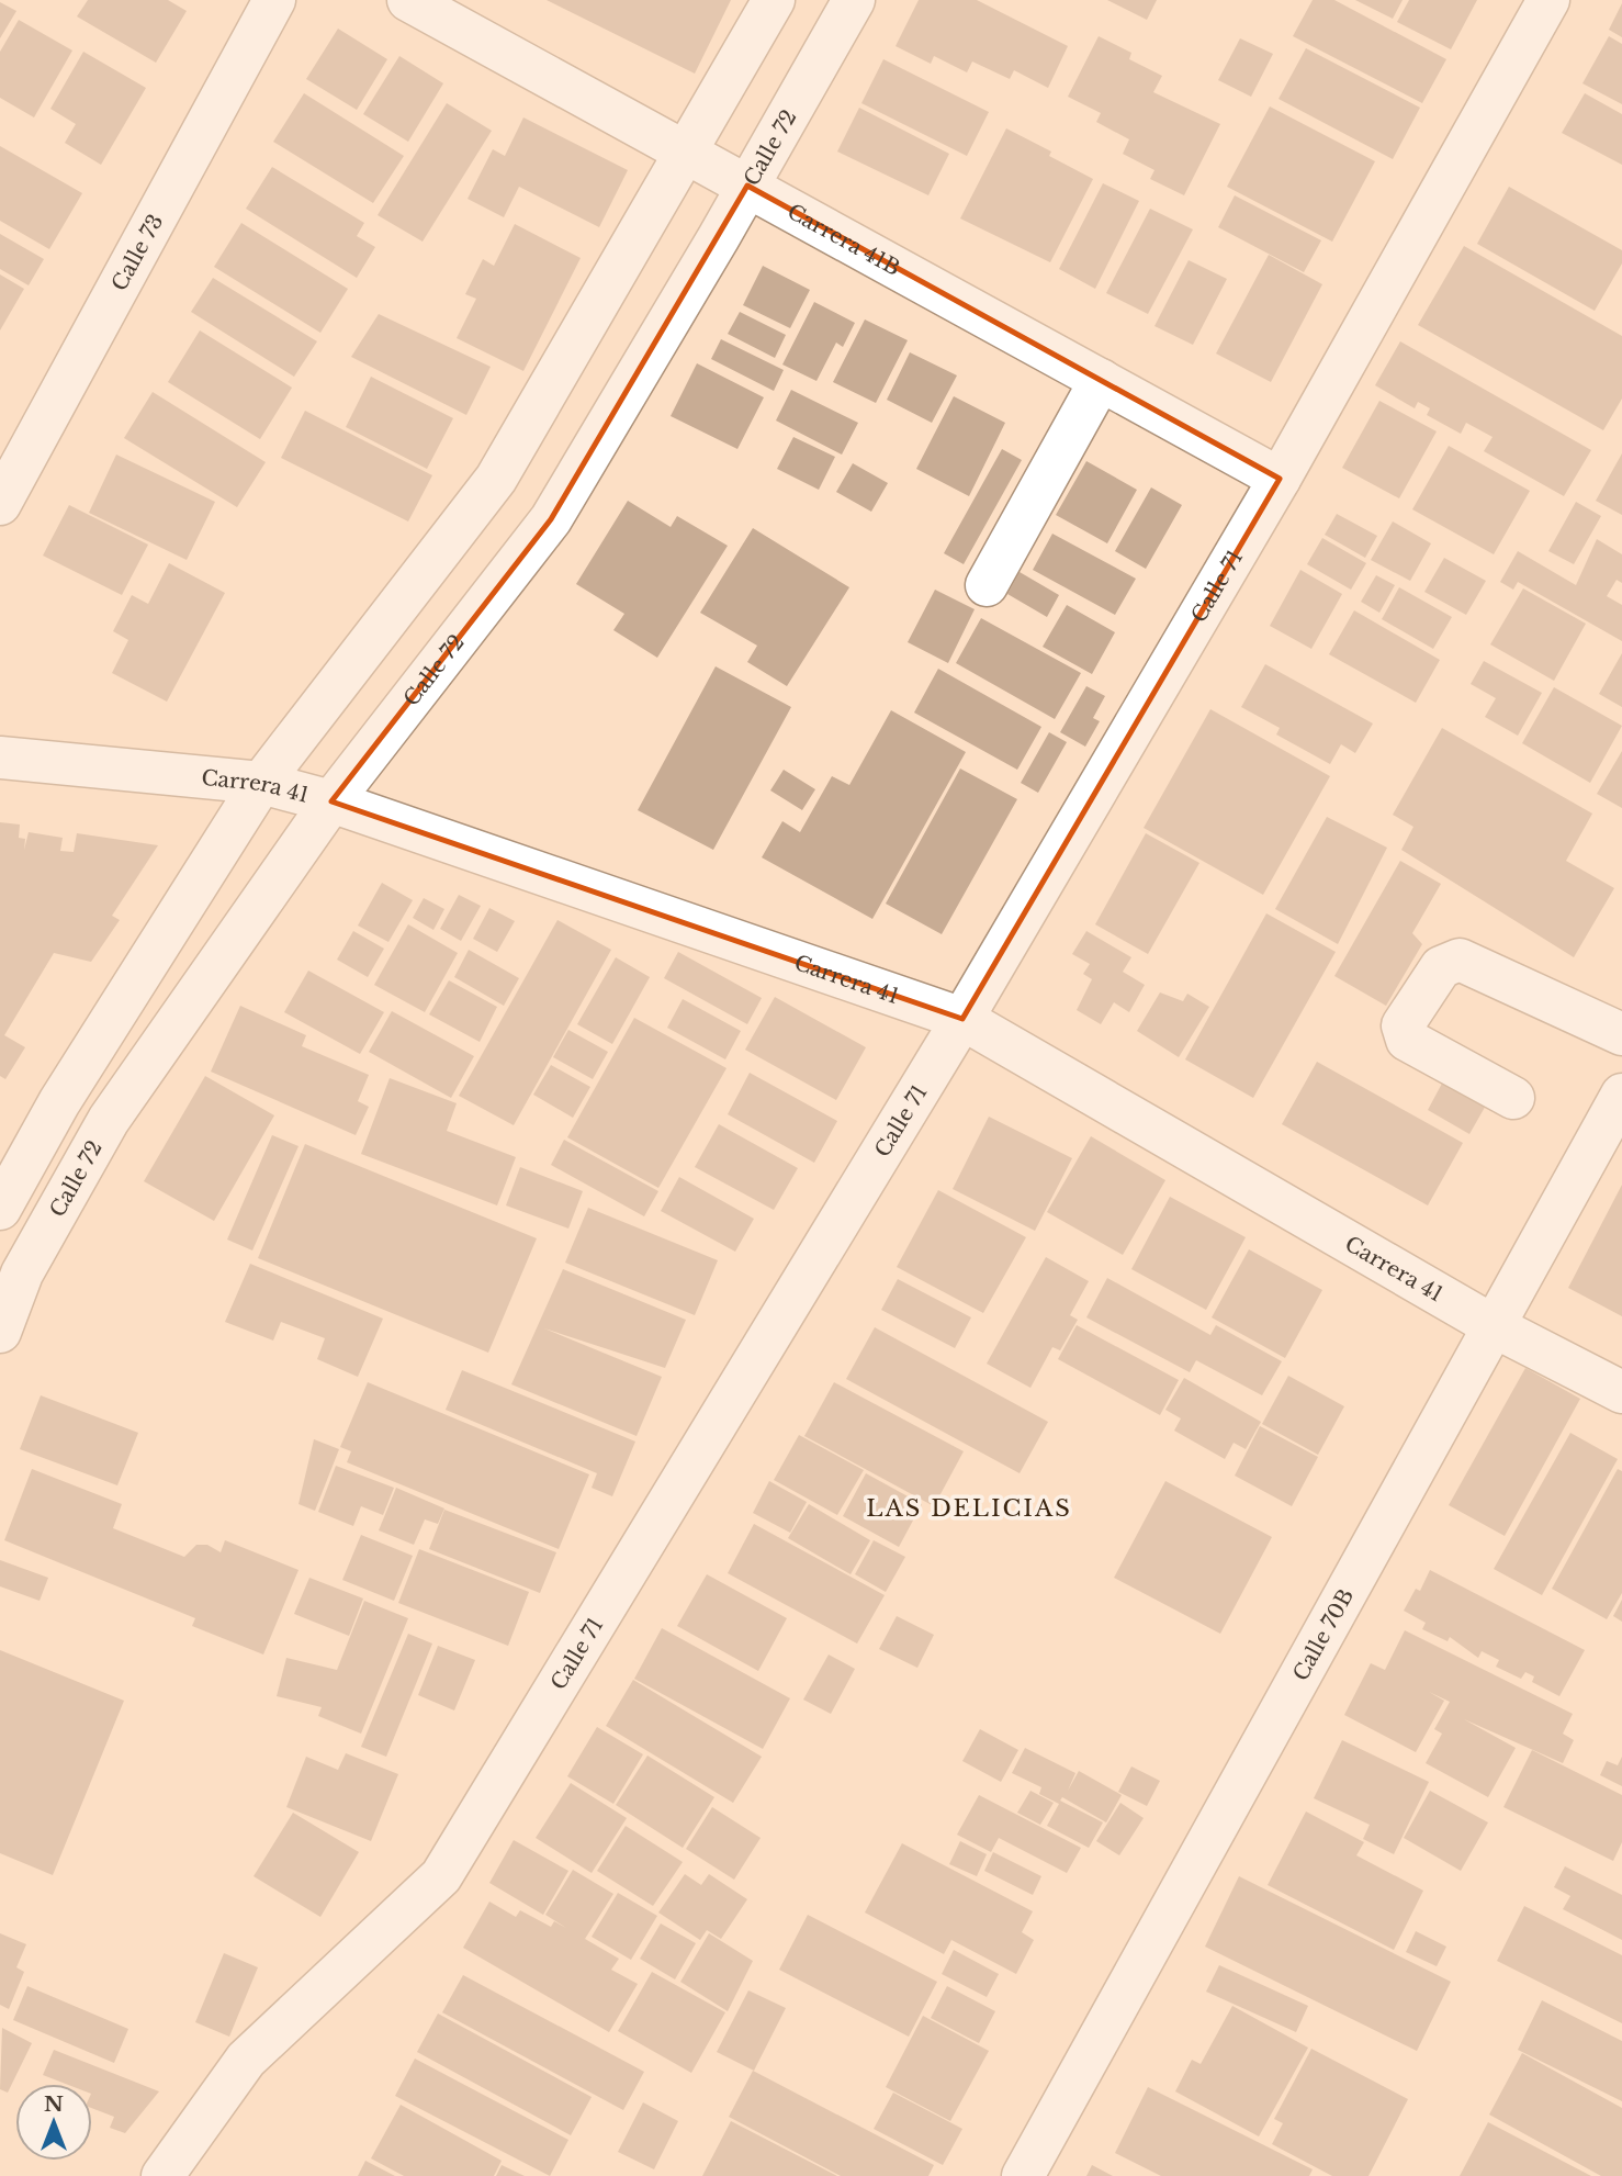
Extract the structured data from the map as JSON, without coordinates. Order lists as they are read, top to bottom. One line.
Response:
{"streets":{"street":["Calle 72","Carrera 41B","Calle 73","Calle 71","Carrera 41","Calle 70B"]},"crossings":[["Calle 72","Carrera 41B"],["Calle 72","Carrera 41"],["Carrera 41B","Calle 71"],["Calle 71","Carrera 41"],["Carrera 41","Calle 70B"]],"districts":["LAS DELICIAS"],"north":"top"}
